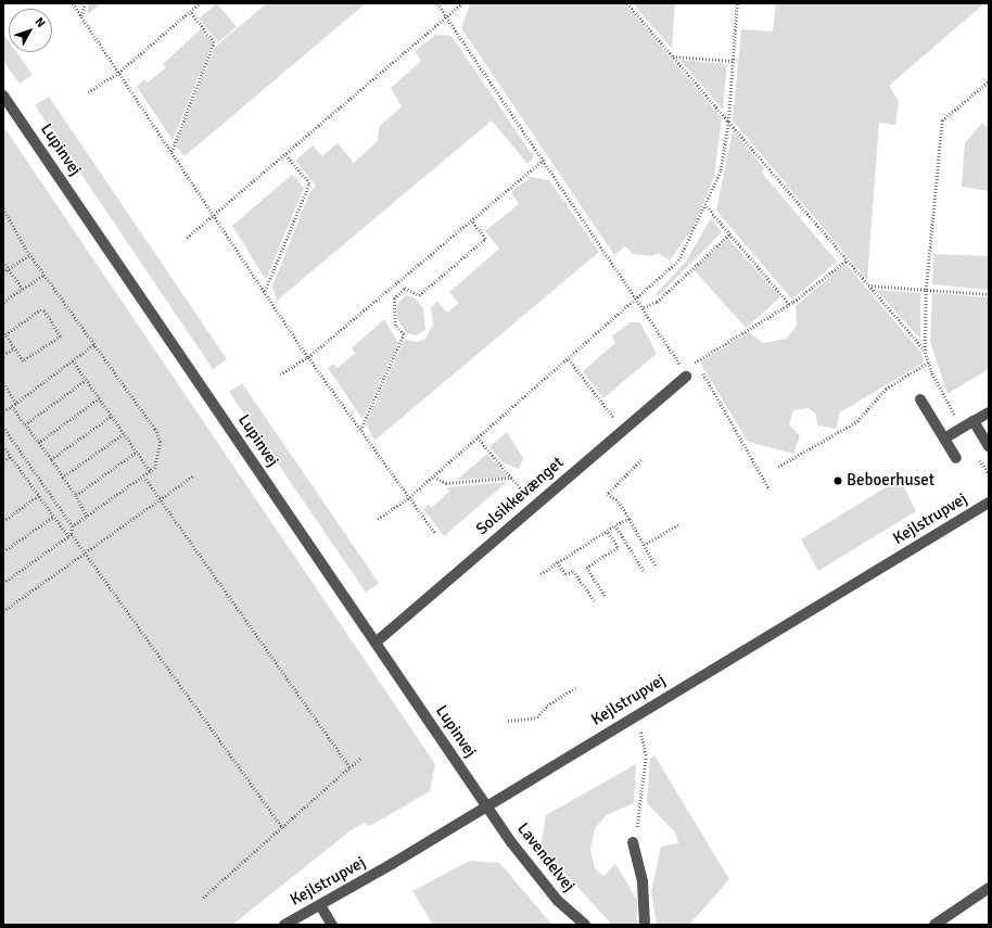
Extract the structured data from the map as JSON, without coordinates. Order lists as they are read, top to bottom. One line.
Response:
{"streets":{"street":["Lupinvej","Solsikkevænget","Kejlstrupvej","Lavendelvej"]},"crossings":[["Lupinvej","Solsikkevænget"],["Lupinvej","Kejlstrupvej"],["Lupinvej","Lavendelvej"],["Kejlstrupvej","Lavendelvej"]],"places":["Beboerhuset"],"north":"top right"}
